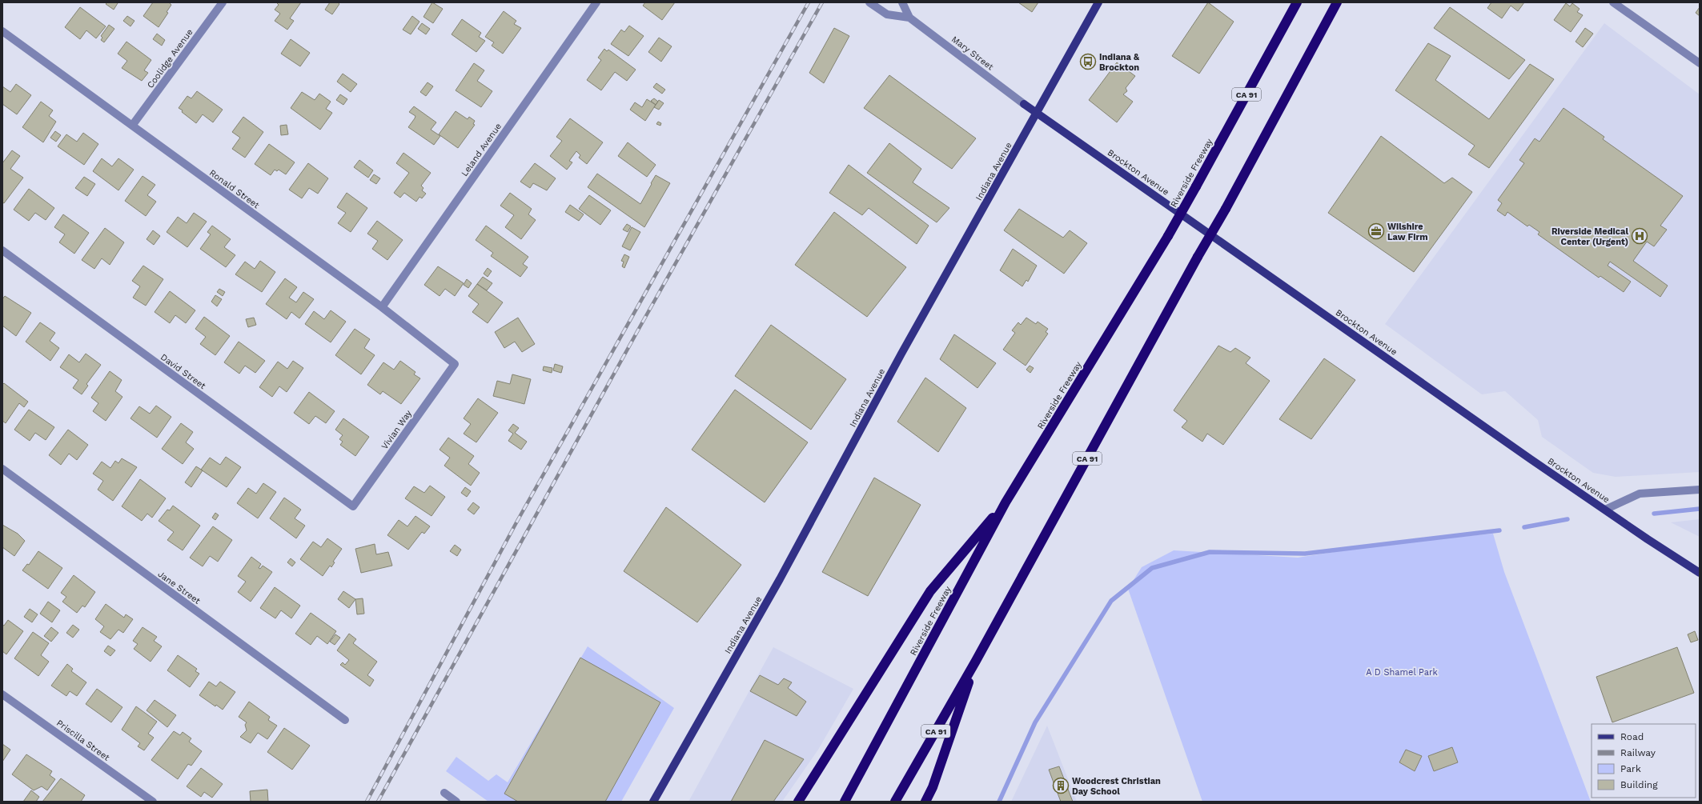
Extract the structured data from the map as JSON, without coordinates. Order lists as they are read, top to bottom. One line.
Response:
{"streets":{"highway":["CA 91","Riverside Freeway"],"main road":["Indiana Avenue","Brockton Avenue"],"street":["Mary Street","Coolidge Avenue","Leland Avenue","Ronald Street","David Street","Vivian Way","Jane Street","Priscilla Street"]},"crossings":[["Mary Street","Brockton Avenue"],["Coolidge Avenue","Ronald Street"],["Leland Avenue","Ronald Street"],["Indiana Avenue","Brockton Avenue"],["Ronald Street","Vivian Way"],["David Street","Vivian Way"]],"parks":["A D Shamel Park"],"places":{"bus stop":["Indiana & Brockton"],"office":["Wilshire Law Firm"],"hospital":["Riverside Medical Center (Urgent)"],"building":["Woodcrest Christian Day School"]},"legend":["Road","Railway","Park","Building"]}
